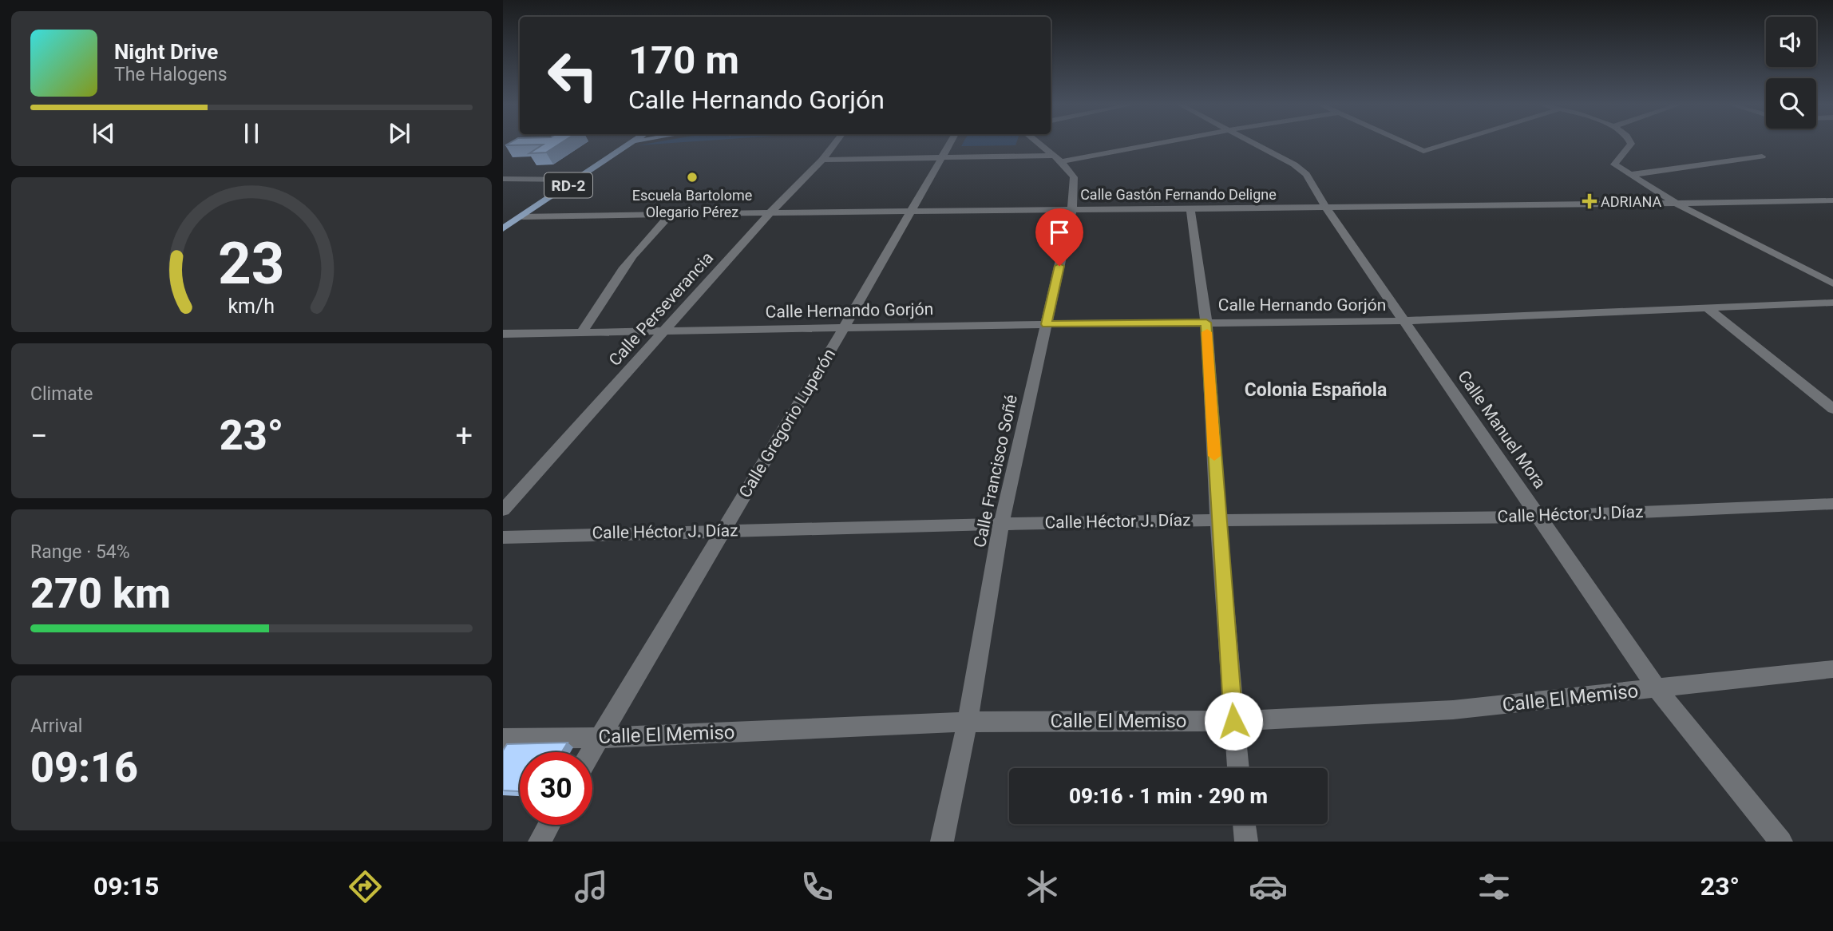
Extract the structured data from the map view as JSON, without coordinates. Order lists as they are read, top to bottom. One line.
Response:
{"streets":{"main road":["RD-2"],"street":["Calle Gastón Fernando Deligne","Calle Hernando Gorjón","Calle Perseverancia","Calle Gregorio Luperón","Calle Manuel Mora","Calle Francisco Soñé","Calle Héctor J. Díaz","Calle El Memiso"]},"crossings":[["RD-2","Calle Gastón Fernando Deligne"],["Calle Gastón Fernando Deligne","Calle Perseverancia"],["Calle Gastón Fernando Deligne","Calle Gregorio Luperón"],["Calle Gastón Fernando Deligne","Calle Manuel Mora"],["Calle Gastón Fernando Deligne","Calle Francisco Soñé"],["Calle Hernando Gorjón","Calle Perseverancia"],["Calle Hernando Gorjón","Calle Gregorio Luperón"],["Calle Hernando Gorjón","Calle Manuel Mora"],["Calle Hernando Gorjón","Calle Francisco Soñé"],["Calle Gregorio Luperón","Calle Héctor J. Díaz"],["Calle Gregorio Luperón","Calle El Memiso"],["Calle Manuel Mora","Calle Héctor J. Díaz"],["Calle Manuel Mora","Calle El Memiso"],["Calle Francisco Soñé","Calle Héctor J. Díaz"],["Calle Francisco Soñé","Calle El Memiso"]],"districts":["Colonia Española"],"places":{"other":["Escuela Bartolome Olegario Pérez"],"health":["ADRIANA"]},"page":{"turn":["170 m","Calle Hernando Gorjón"],"song":["Night Drive","The Halogens"],"tile":["Climate",["Range · 54%","270 km"],["Arrival","09:16"]],"heat":["−","23°","+"],"limit":"30","trip":"09:16 · 1 min · 290 m","tabs":["09:15","23°"],"gauge":["23","km/h"]}}
